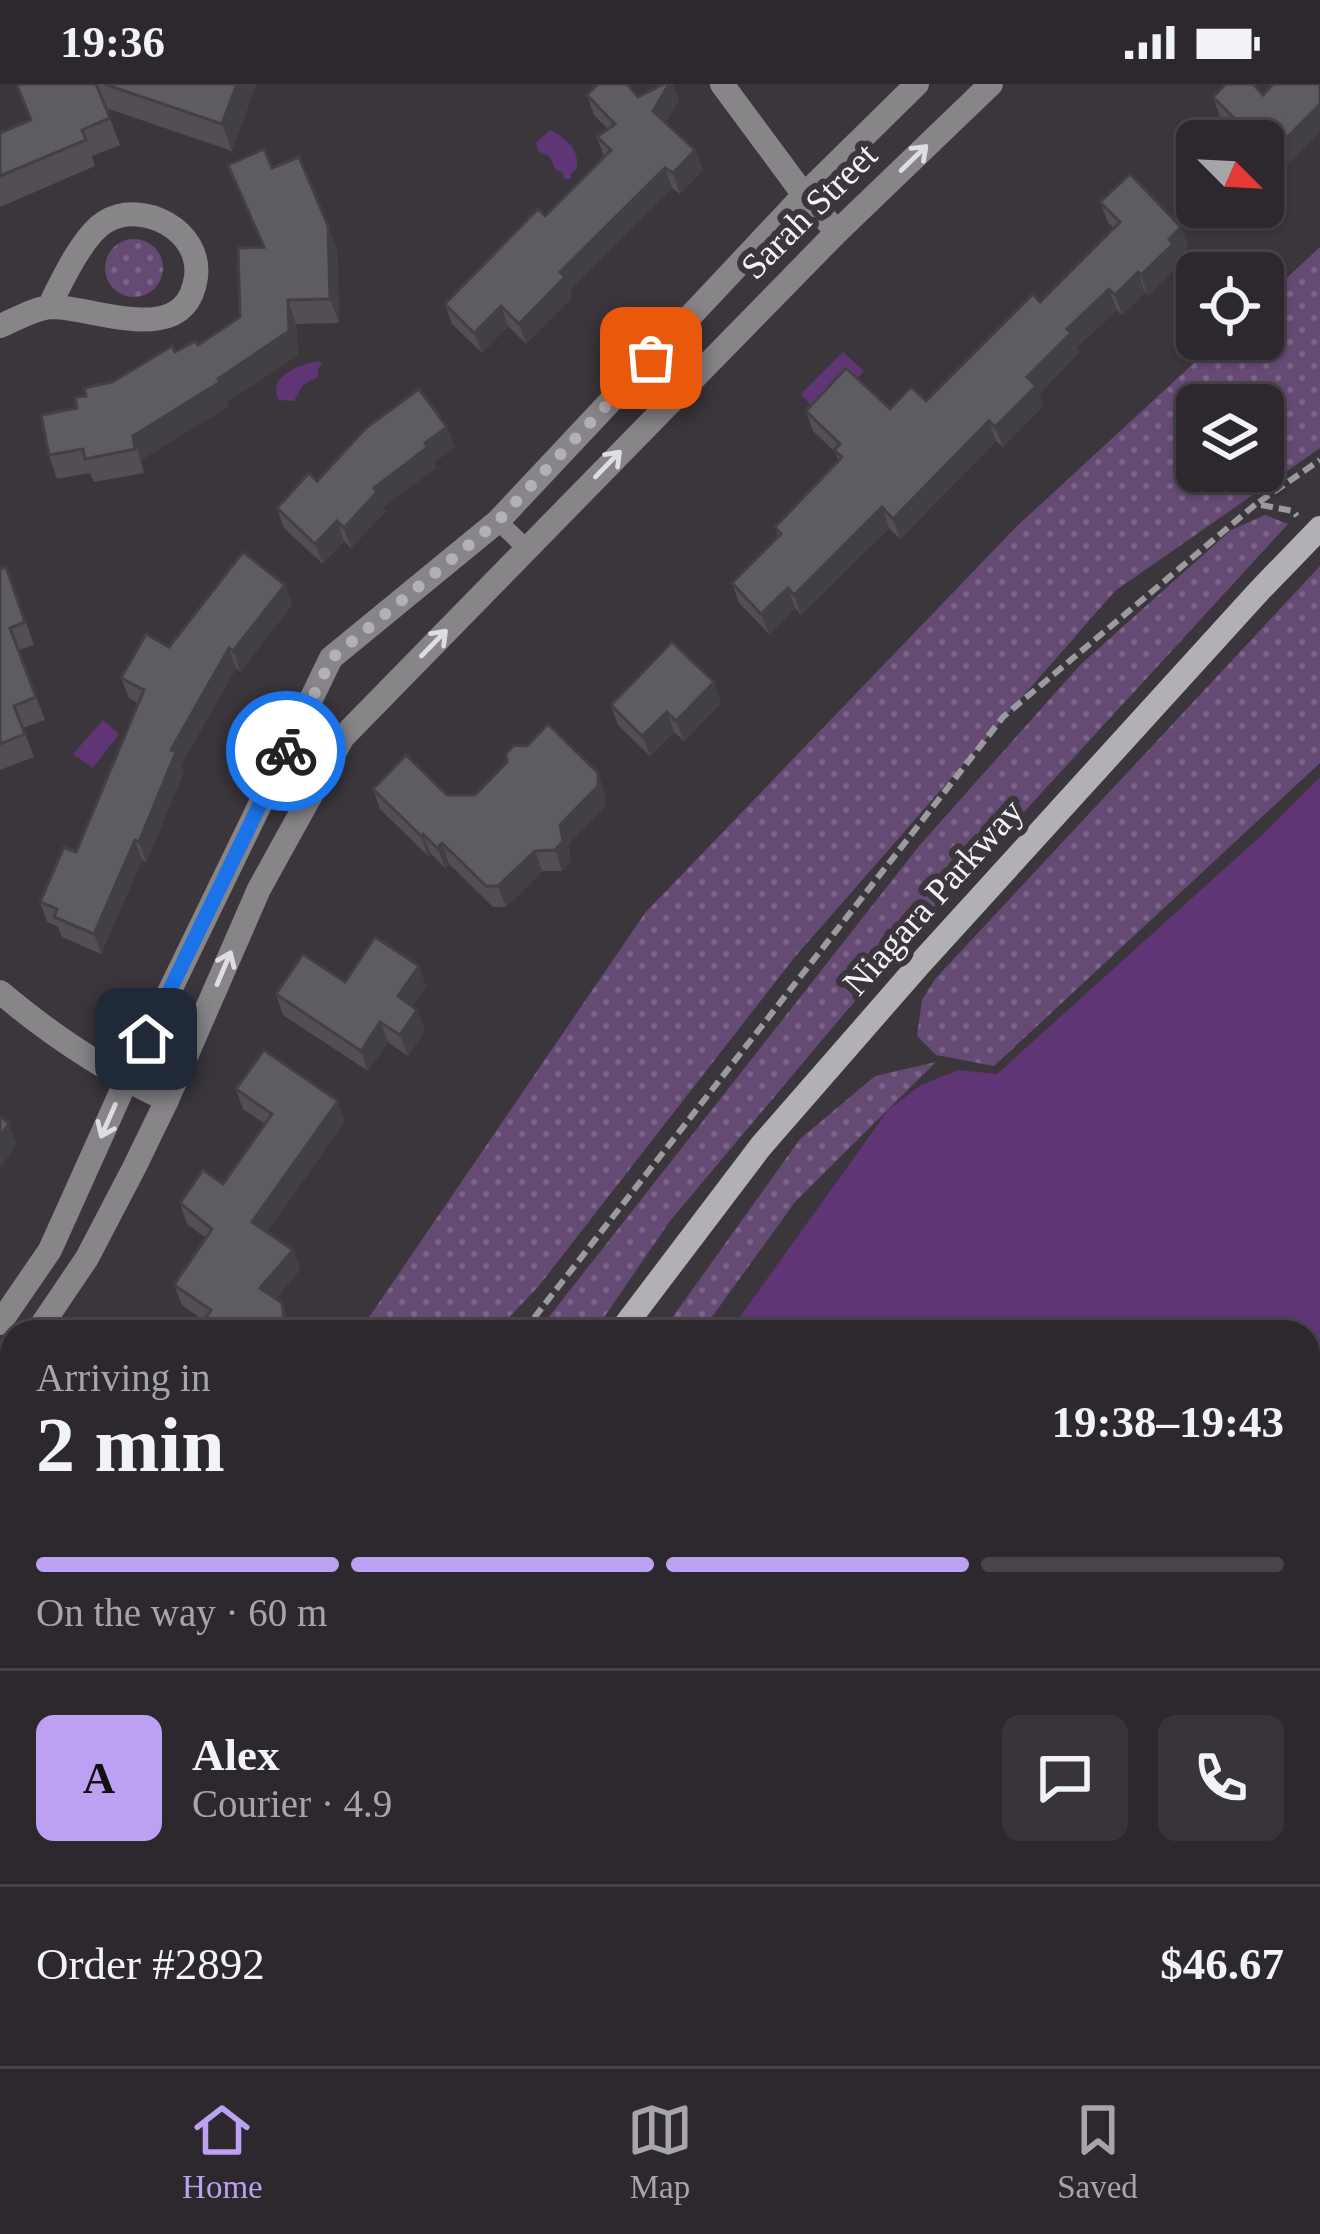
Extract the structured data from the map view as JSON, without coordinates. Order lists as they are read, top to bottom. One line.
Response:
{"streets":{"main road":["Niagara Parkway"],"street":["Sarah Street"]},"north":"bottom right","page":{"status":"19:36","heading":["2 min","Arriving in","19:38–19:43"],"panel":["Alex","Courier · 4.9","Order #2892","$46.67"],"bar":"On the way · 60 m","round":"A","tabs":["Home","Map","Saved"]}}
